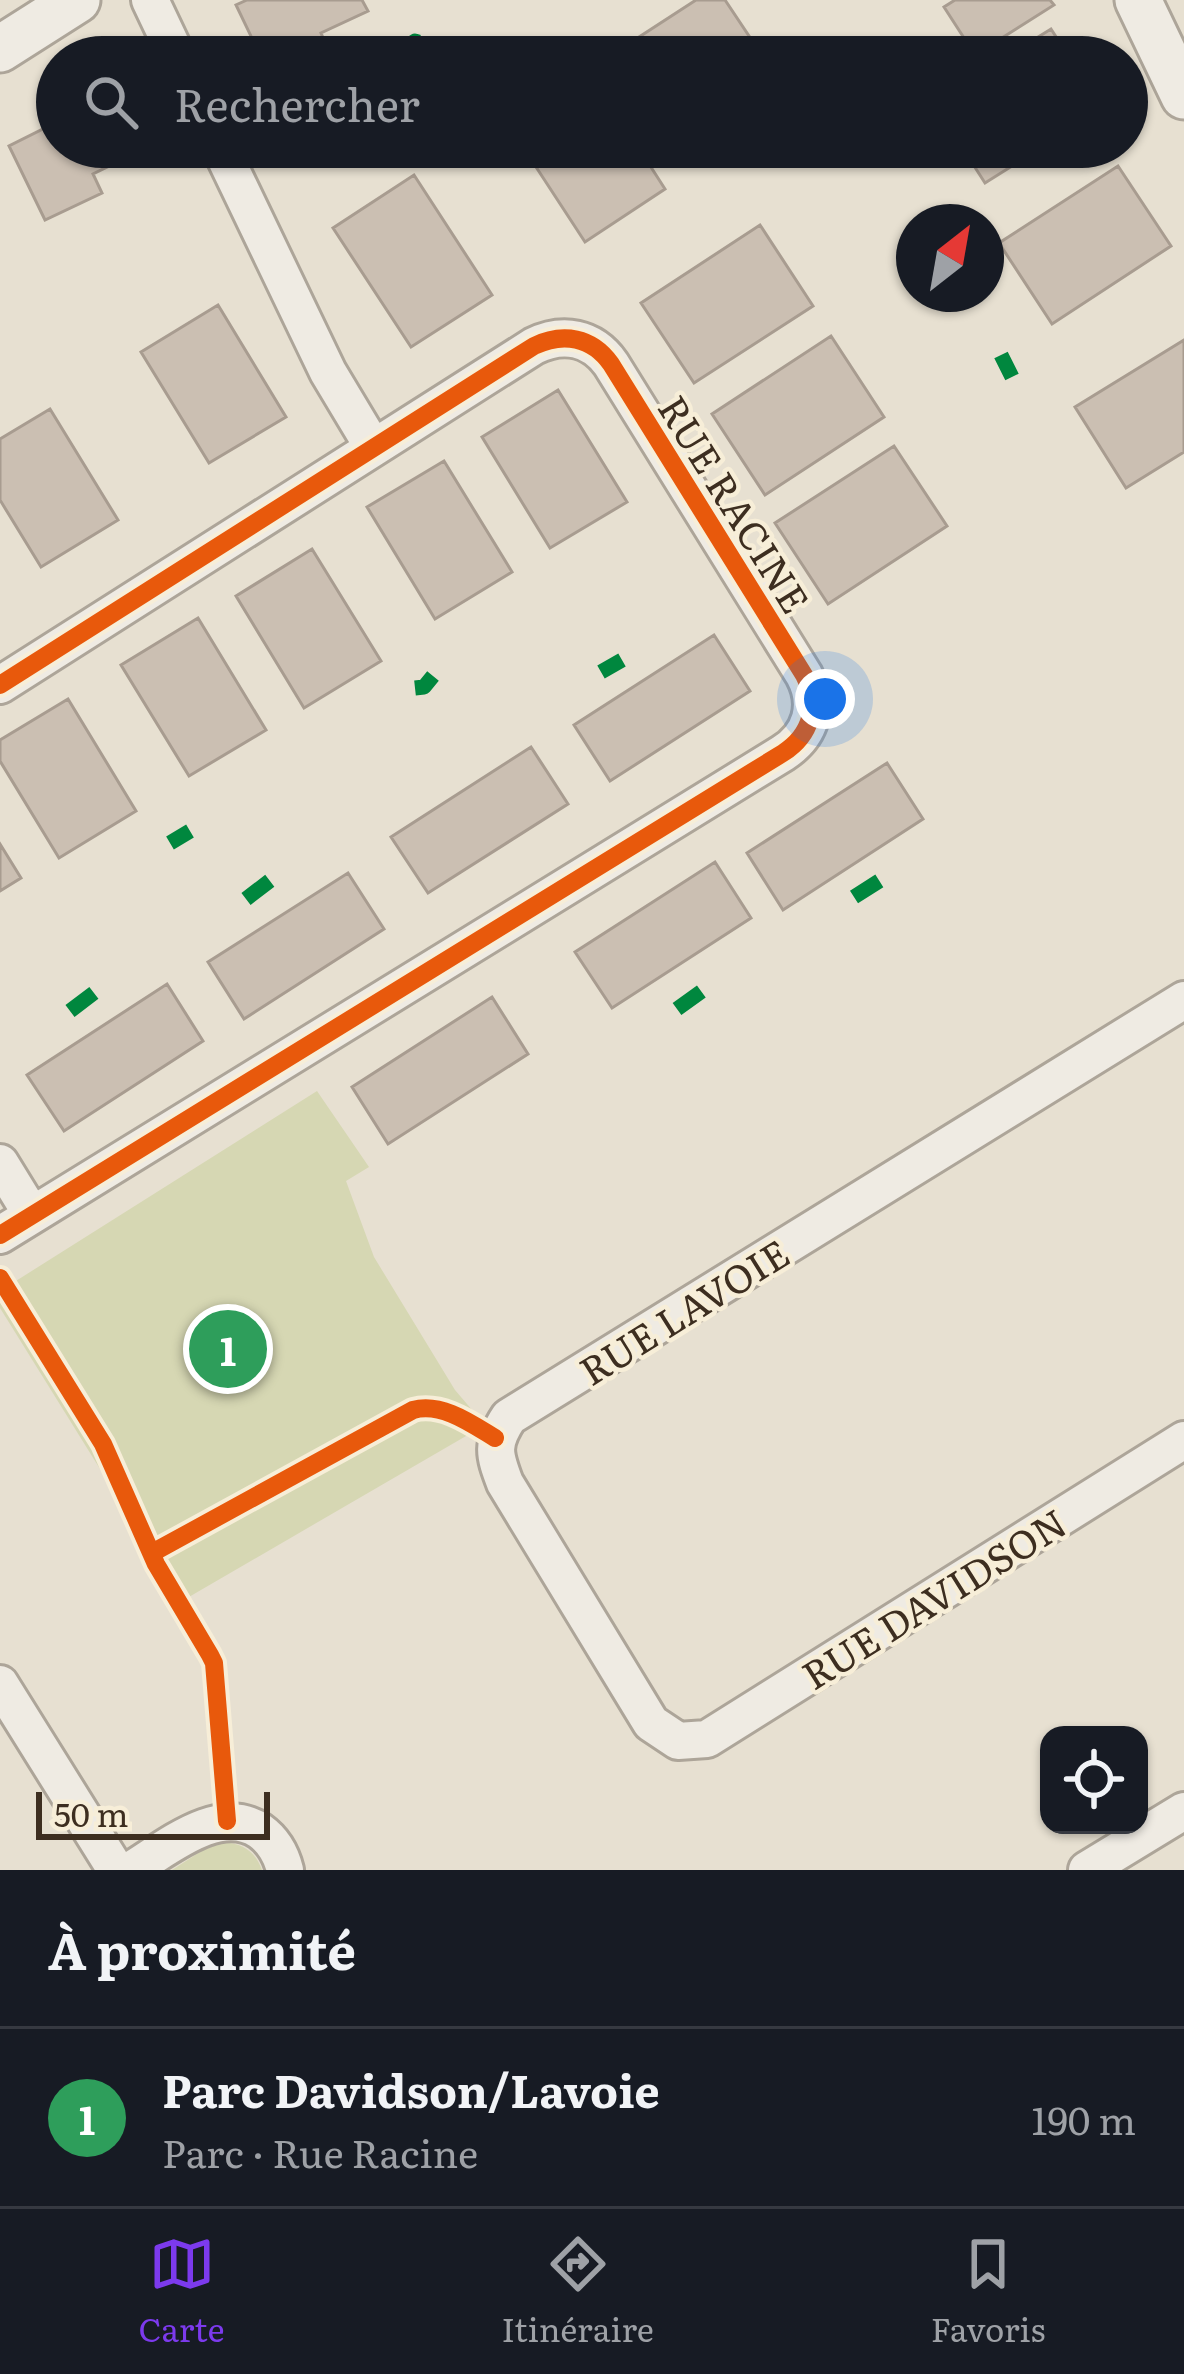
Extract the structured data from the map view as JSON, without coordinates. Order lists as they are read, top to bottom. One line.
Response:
{"streets":{"street":["RUE RACINE","RUE LAVOIE","RUE DAVIDSON"]},"crossings":[["RUE LAVOIE","RUE DAVIDSON"]],"scale_bar":"50 m","north":"top right","page":{"search":"Rechercher","pins":"1","scale":"50 m","heading":"À proximité","list":[{"mark":"1","name":"Parc Davidson/Lavoie","note":"Parc · Rue Racine","value":"190 m"}],"nav":["Carte","Itinéraire","Favoris"]}}
